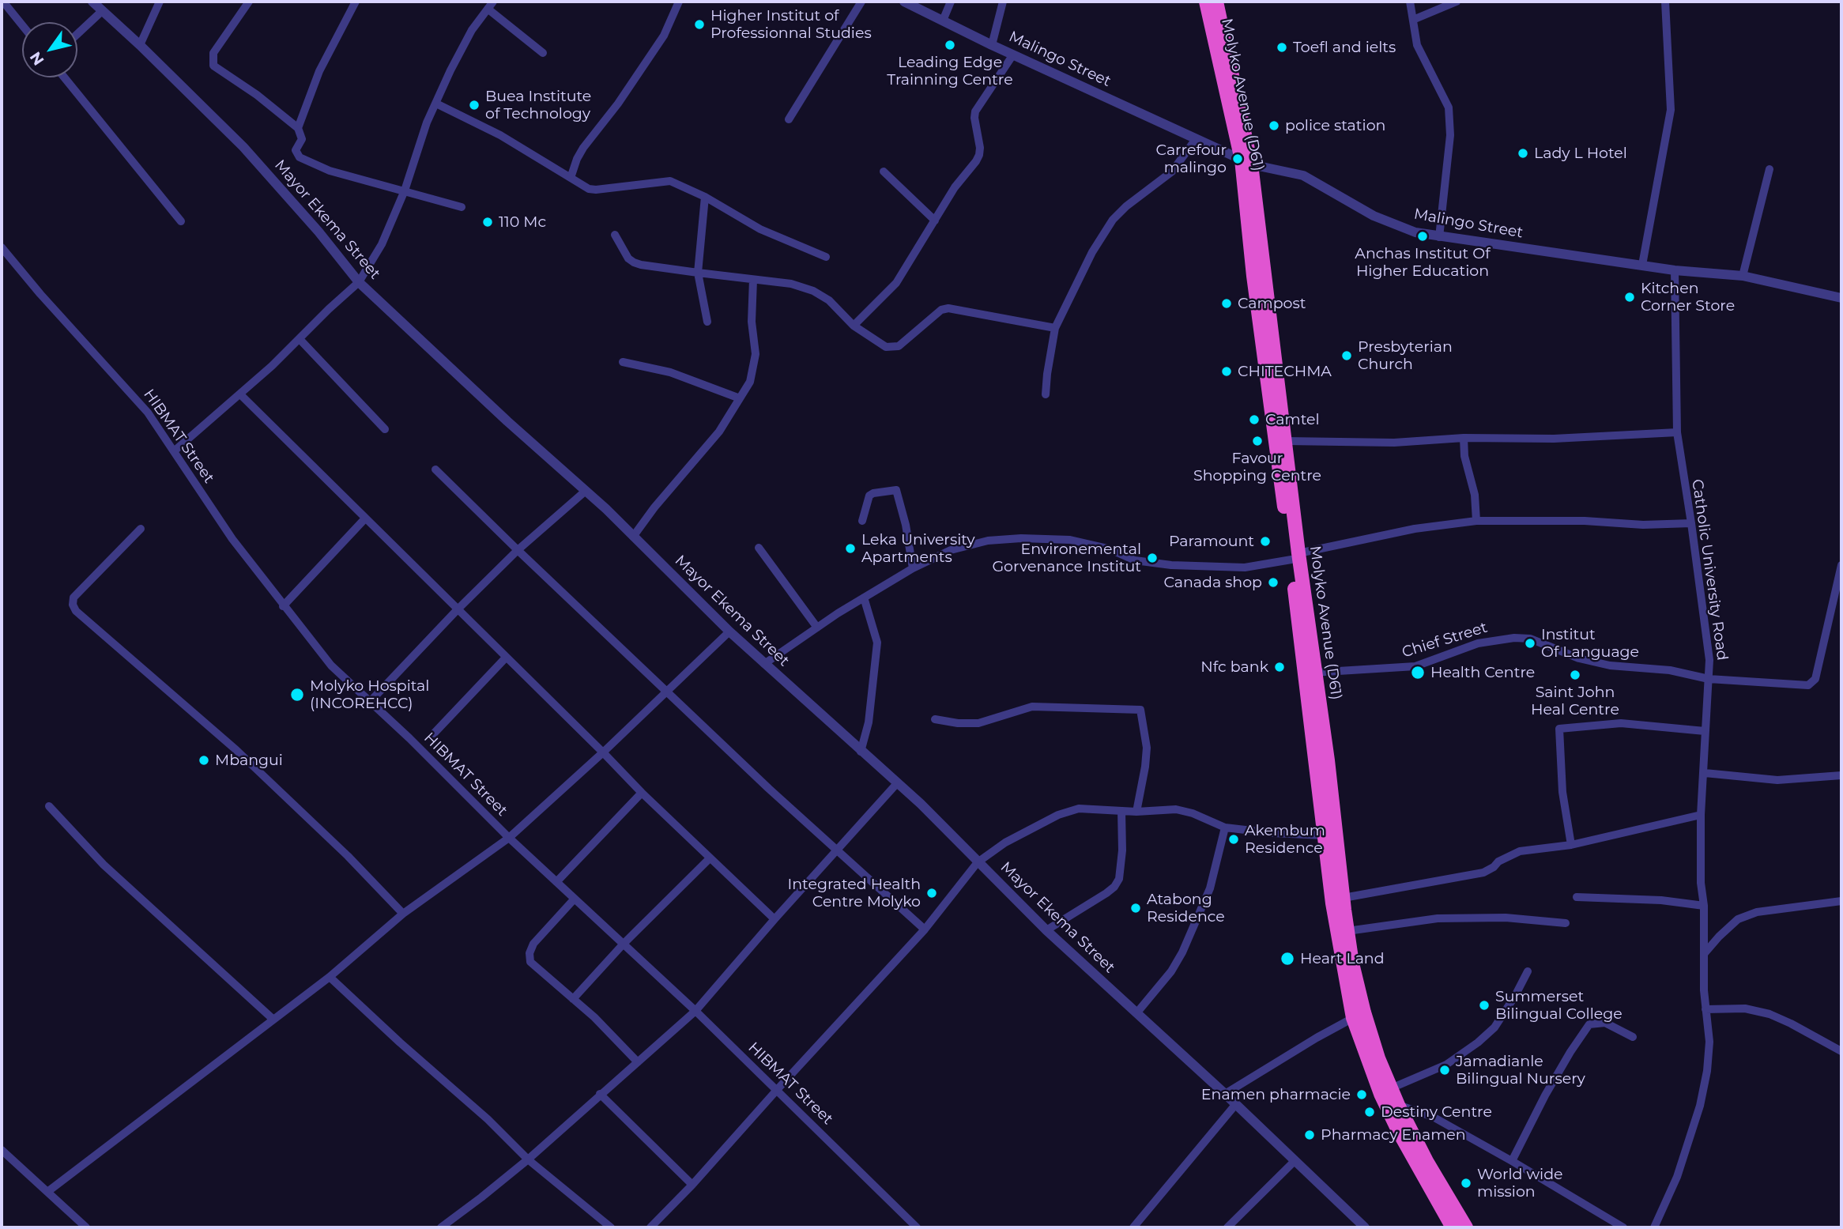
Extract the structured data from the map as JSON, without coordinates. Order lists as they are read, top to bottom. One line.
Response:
{"streets":{"highway":["Molyko Avenue (D61)"],"street":["Malingo Street","Mayor Ekema Street","HIBMAT Street","Catholic University Road","Chief Street"]},"crossings":[["Malingo Street","Molyko Avenue (D61)"],["Malingo Street","Catholic University Road"],["Molyko Avenue (D61)","Chief Street"],["Catholic University Road","Chief Street"]],"places":["Higher Institut of Professionnal Studies","Leading Edge Trainning Centre","Toefl and ielts","Buea Institute of Technology","police station","Lady L Hotel","Carrefour malingo","110 Mc","Anchas Institut Of Higher Education","Kitchen Corner Store","Campost","Presbyterian Church","CHITECHMA","Camtel","Favour Shopping Centre","Paramount","Leka University Apartments","Environemental Gorvenance Institut","Canada shop","Institut Of Language","Nfc bank","Health Centre","Saint John Heal Centre","Molyko Hospital (INCOREHCC)","Mbangui","Akembum Residence","Integrated Health Centre Molyko","Atabong Residence","Heart Land","Summerset Bilingual College","Jamadianle Bilingual Nursery","Enamen pharmacie","Destiny Centre","Pharmacy Enamen","World wide mission"],"north":"bottom left"}
